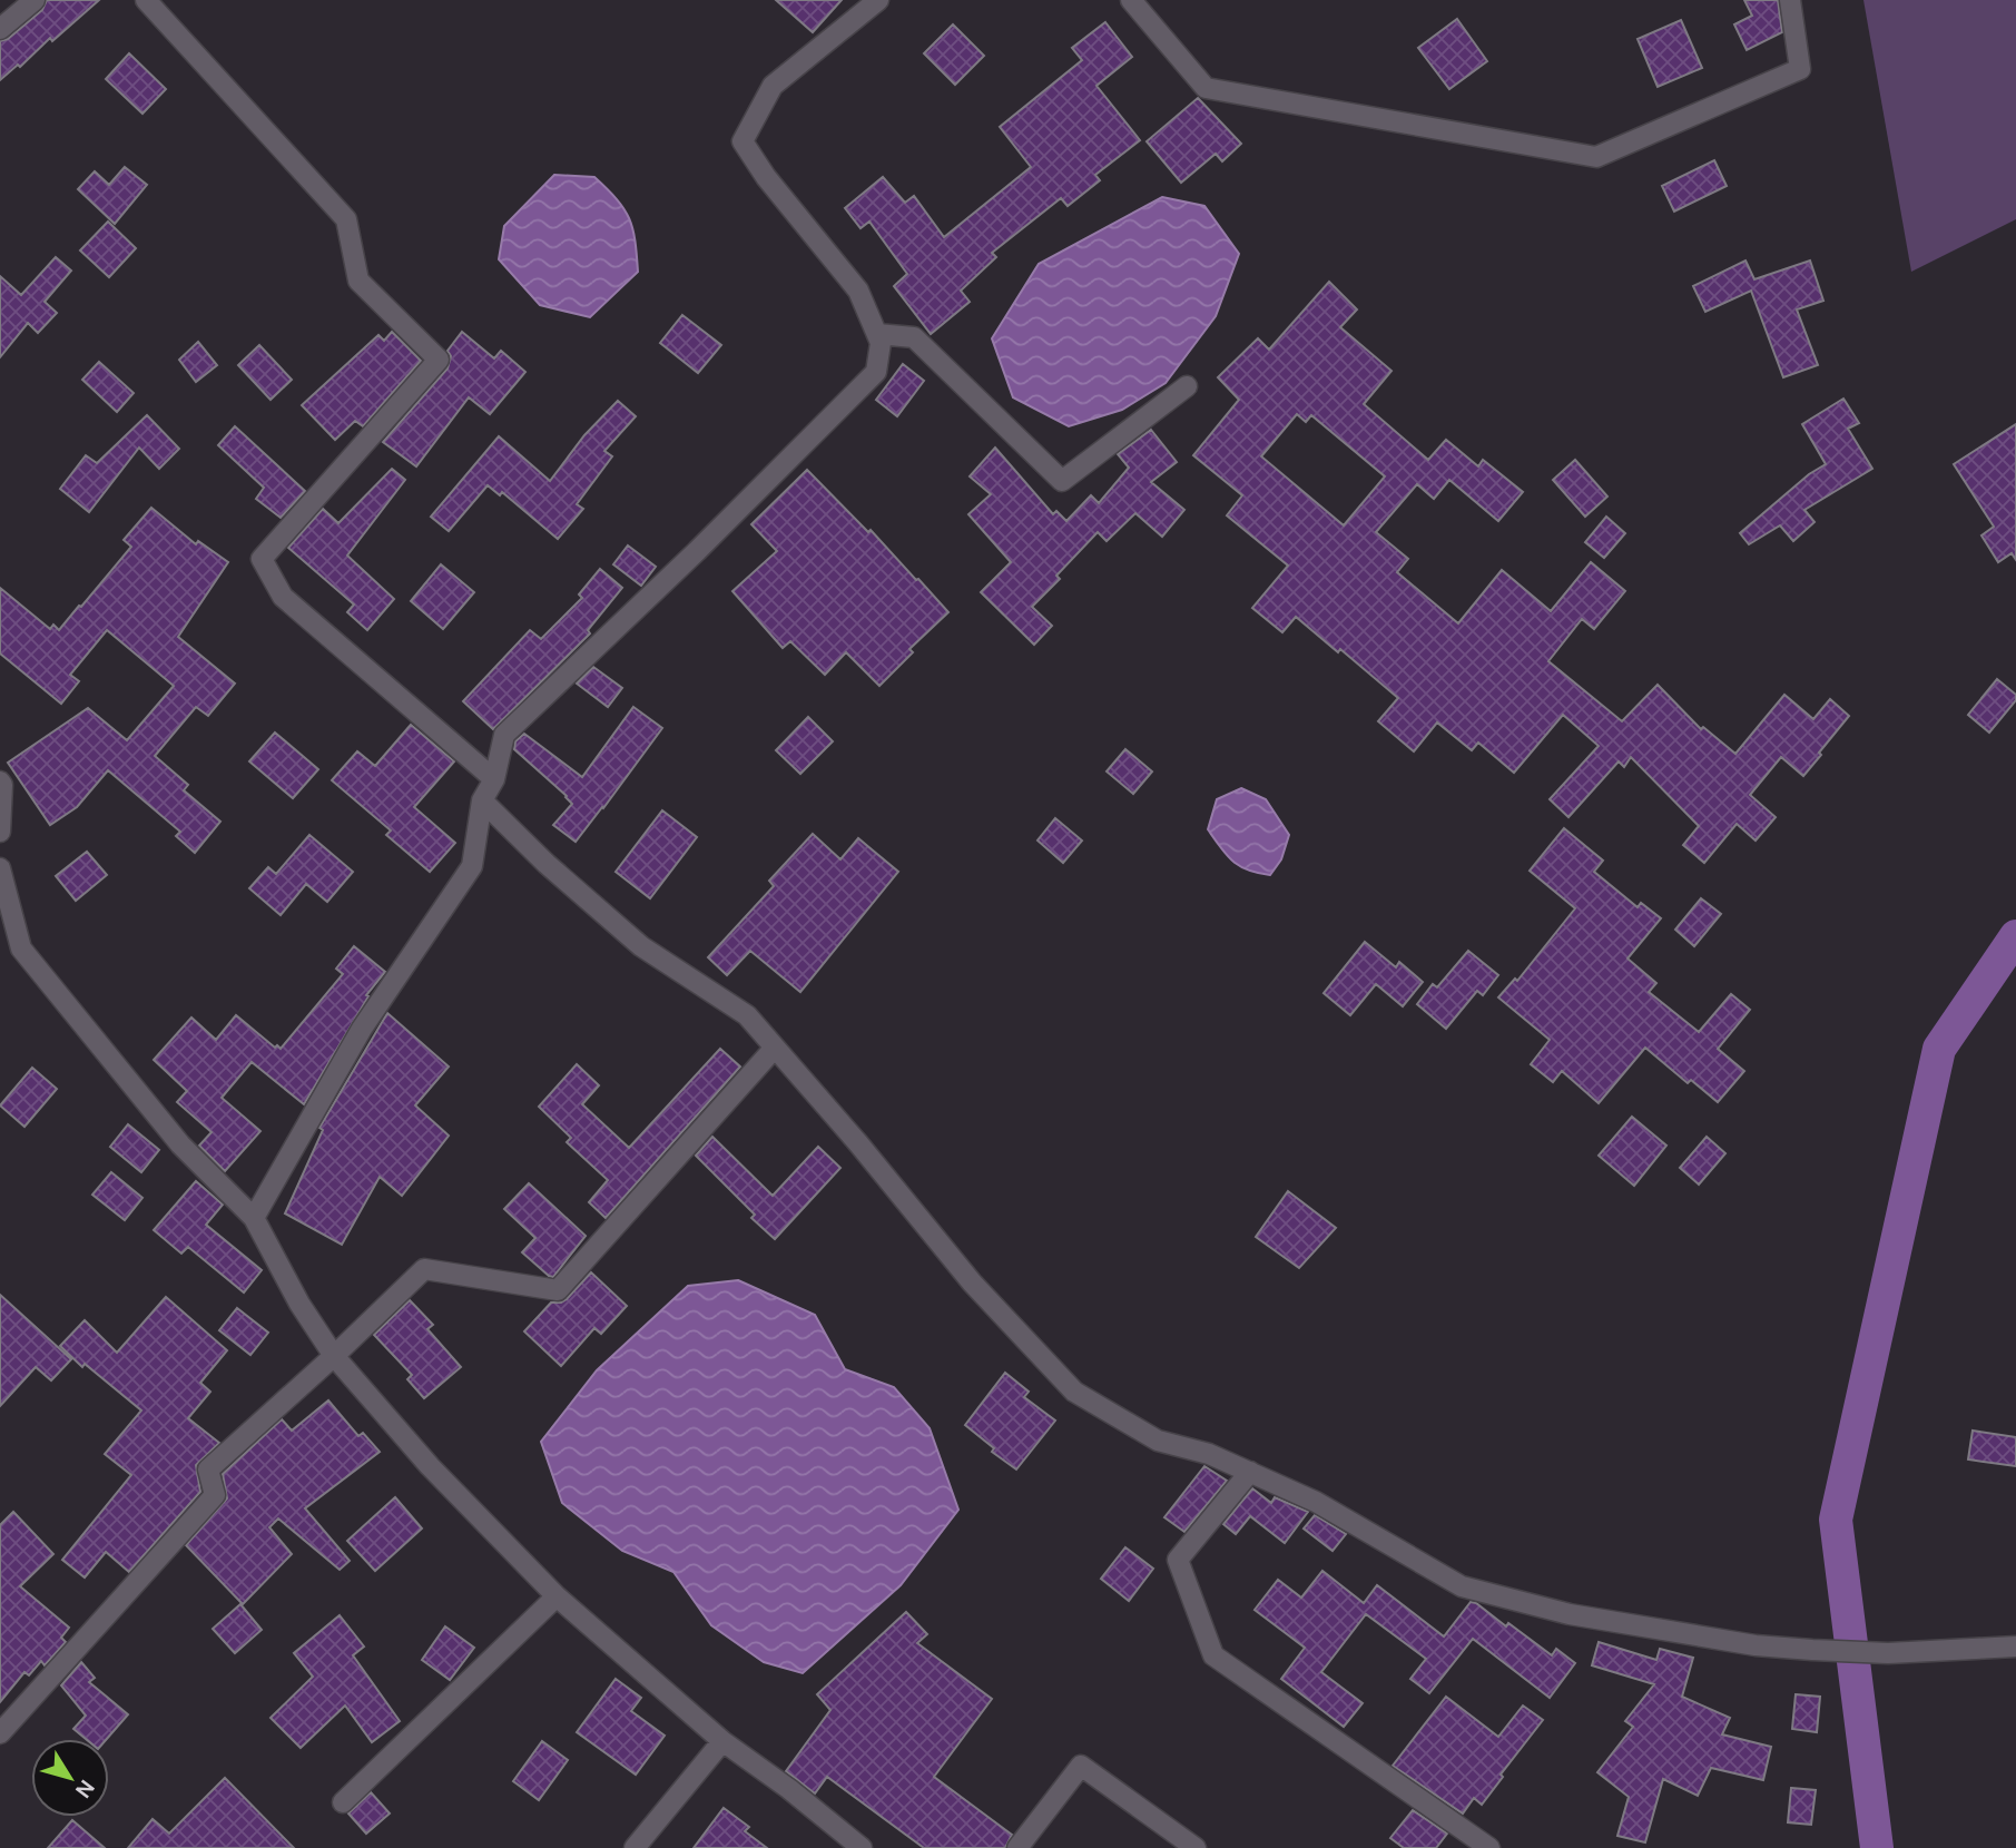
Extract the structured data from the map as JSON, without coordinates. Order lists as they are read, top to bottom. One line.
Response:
{"north":"bottom right"}
